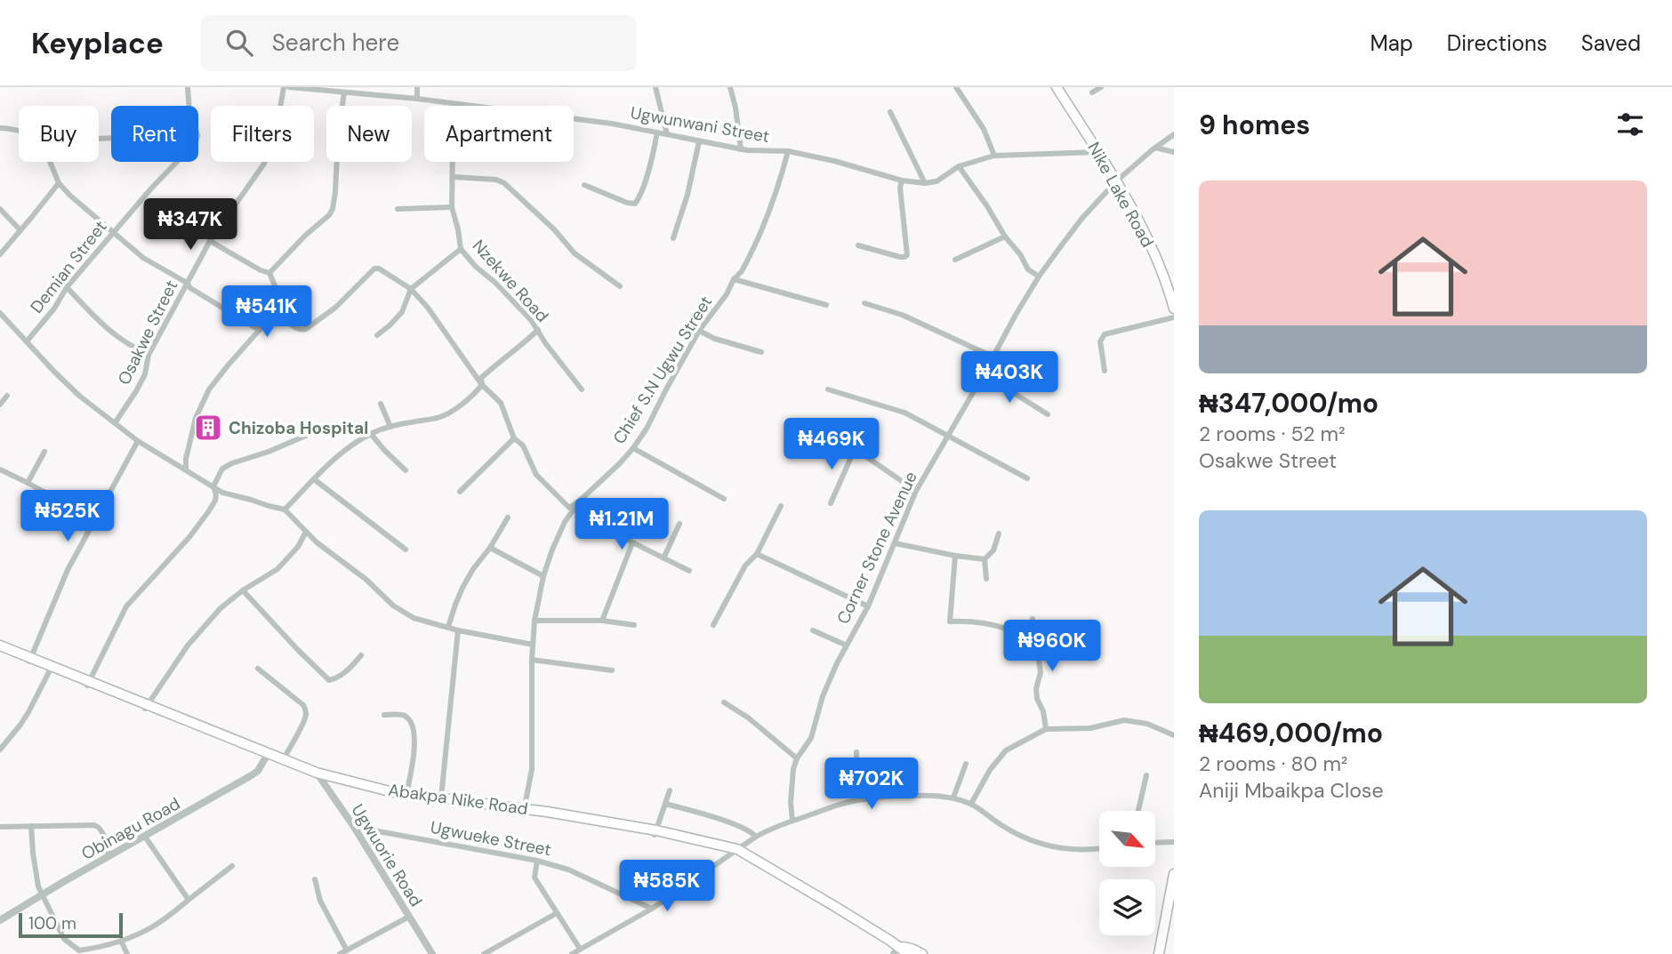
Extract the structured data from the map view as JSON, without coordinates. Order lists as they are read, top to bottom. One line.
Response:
{"streets":{"main road":["Nike Lake Road","Abakpa Nike Road"],"street":["Ugwunwani Street","Demian Street","Nzekwe Road","Osakwe Street","Chief S.N Ugwu Street","Corner Stone Avenue","Obinagu Road","Ugwueke Street","Ugwuorie Road"]},"crossings":[["Ugwunwani Street","Nzekwe Road"],["Ugwunwani Street","Chief S.N Ugwu Street"],["Nike Lake Road","Corner Stone Avenue"],["Chief S.N Ugwu Street","Abakpa Nike Road"],["Abakpa Nike Road","Obinagu Road"],["Abakpa Nike Road","Ugwuorie Road"],["Ugwueke Street","Ugwuorie Road"]],"places":{"building":["Chizoba Hospital"]},"scale_bar":"100 m","north":"bottom right","page":{"header":"Keyplace","search":"Search here","nav":["Map","Directions","Saved"],"heading":"9 homes","chip":["Buy","Rent","Filters","New","Apartment"],"list":[{"name":"₦347,000/mo","note":"2 rooms · 52 m² · Osakwe Street"},{"name":"₦469,000/mo","note":"2 rooms · 80 m² · Aniji Mbaikpa Close"}],"price":["₦347K","₦541K","₦403K","₦469K","₦525K","₦1.21M","₦960K","₦702K","₦585K"],"scale":"100 m"}}
